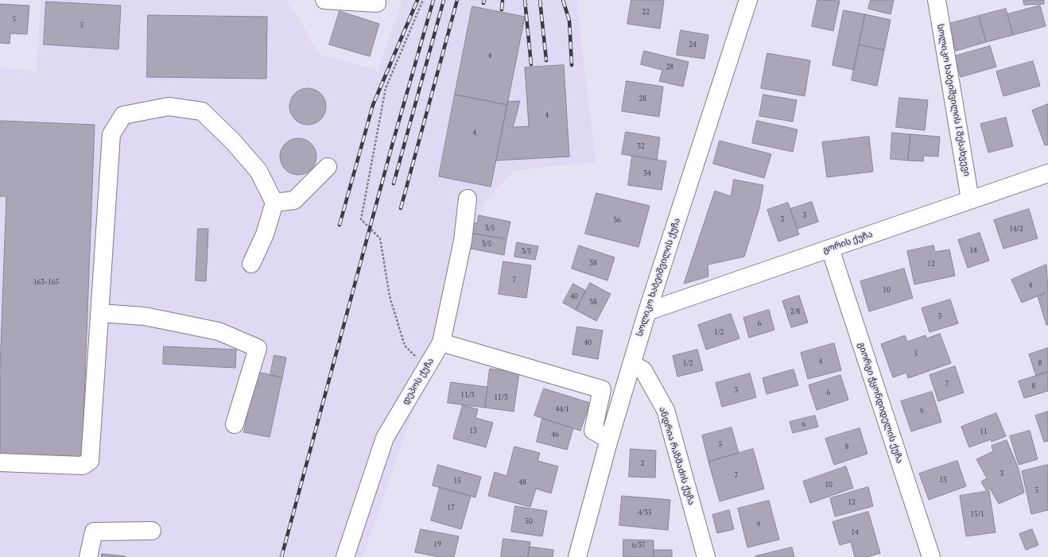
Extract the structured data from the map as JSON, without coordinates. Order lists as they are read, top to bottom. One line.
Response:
{"streets":{"street":["სოლიკო ხაბეიშვილის I შესახვევი","გორის ქუჩა","სოლიკო ხაბეიშვილის ქუჩა","დეპოს ქუჩა","გიორგი ჭყონდიდელის ქუჩა","ანდრია რაზმაძის ქუჩა"]},"crossings":[["სოლიკო ხაბეიშვილის I შესახვევი","გორის ქუჩა"],["გორის ქუჩა","სოლიკო ხაბეიშვილის ქუჩა"],["გორის ქუჩა","გიორგი ჭყონდიდელის ქუჩა"],["სოლიკო ხაბეიშვილის ქუჩა","ანდრია რაზმაძის ქუჩა"]],"house_numbers":["22","5","5","24","4","28","28","4","4","32","34","3","3","36","3/5","14/2","3/5","14","3/5","38","12","7","163-165","4","10","40","38","2/8","3","6","1/2","40","5","4","1/2","8","7","8","3","6","11/3","11/3","44/1","9","6","13","11","46","5","8","2","3","7","13","15","48","10","5","12","17","4/35","15/1","50","9","14","19","6/37"]}
